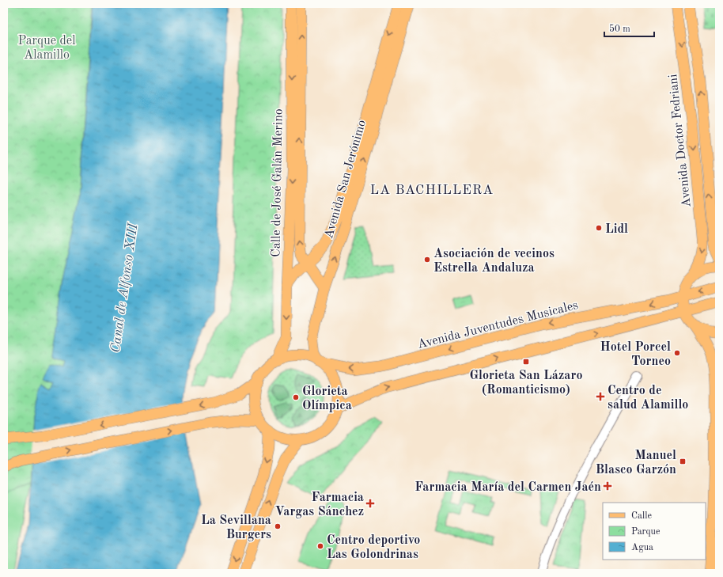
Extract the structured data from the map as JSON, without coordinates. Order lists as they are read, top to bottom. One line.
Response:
{"streets":{"main road":["Avenida Doctor Fedriani","Avenida San Jerónimo","Calle de José Galán Merino","Avenida Juventudes Musicales"]},"crossings":[["Avenida Doctor Fedriani","Avenida Juventudes Musicales"],["Avenida San Jerónimo","Calle de José Galán Merino"],["Avenida San Jerónimo","Avenida Juventudes Musicales"],["Calle de José Galán Merino","Avenida Juventudes Musicales"]],"districts":["LA BACHILLERA"],"water":["Canal de Alfonso XIII"],"parks":["Parque del Alamillo"],"places":{"other":["Lidl","Asociación de vecinos Estrella Andaluza","Hotel Porcel Torneo","Glorieta Olímpica","La Sevillana Burgers","Centro deportivo Las Golondrinas"],"transit":["Glorieta San Lázaro (Romanticismo)","Manuel Blasco Garzón"],"health":["Centro de salud Alamillo","Farmacia María del Carmen Jaén","Farmacia Vargas Sánchez"]},"legend":["Calle","Parque","Agua"],"scale_bar":"50 m"}
